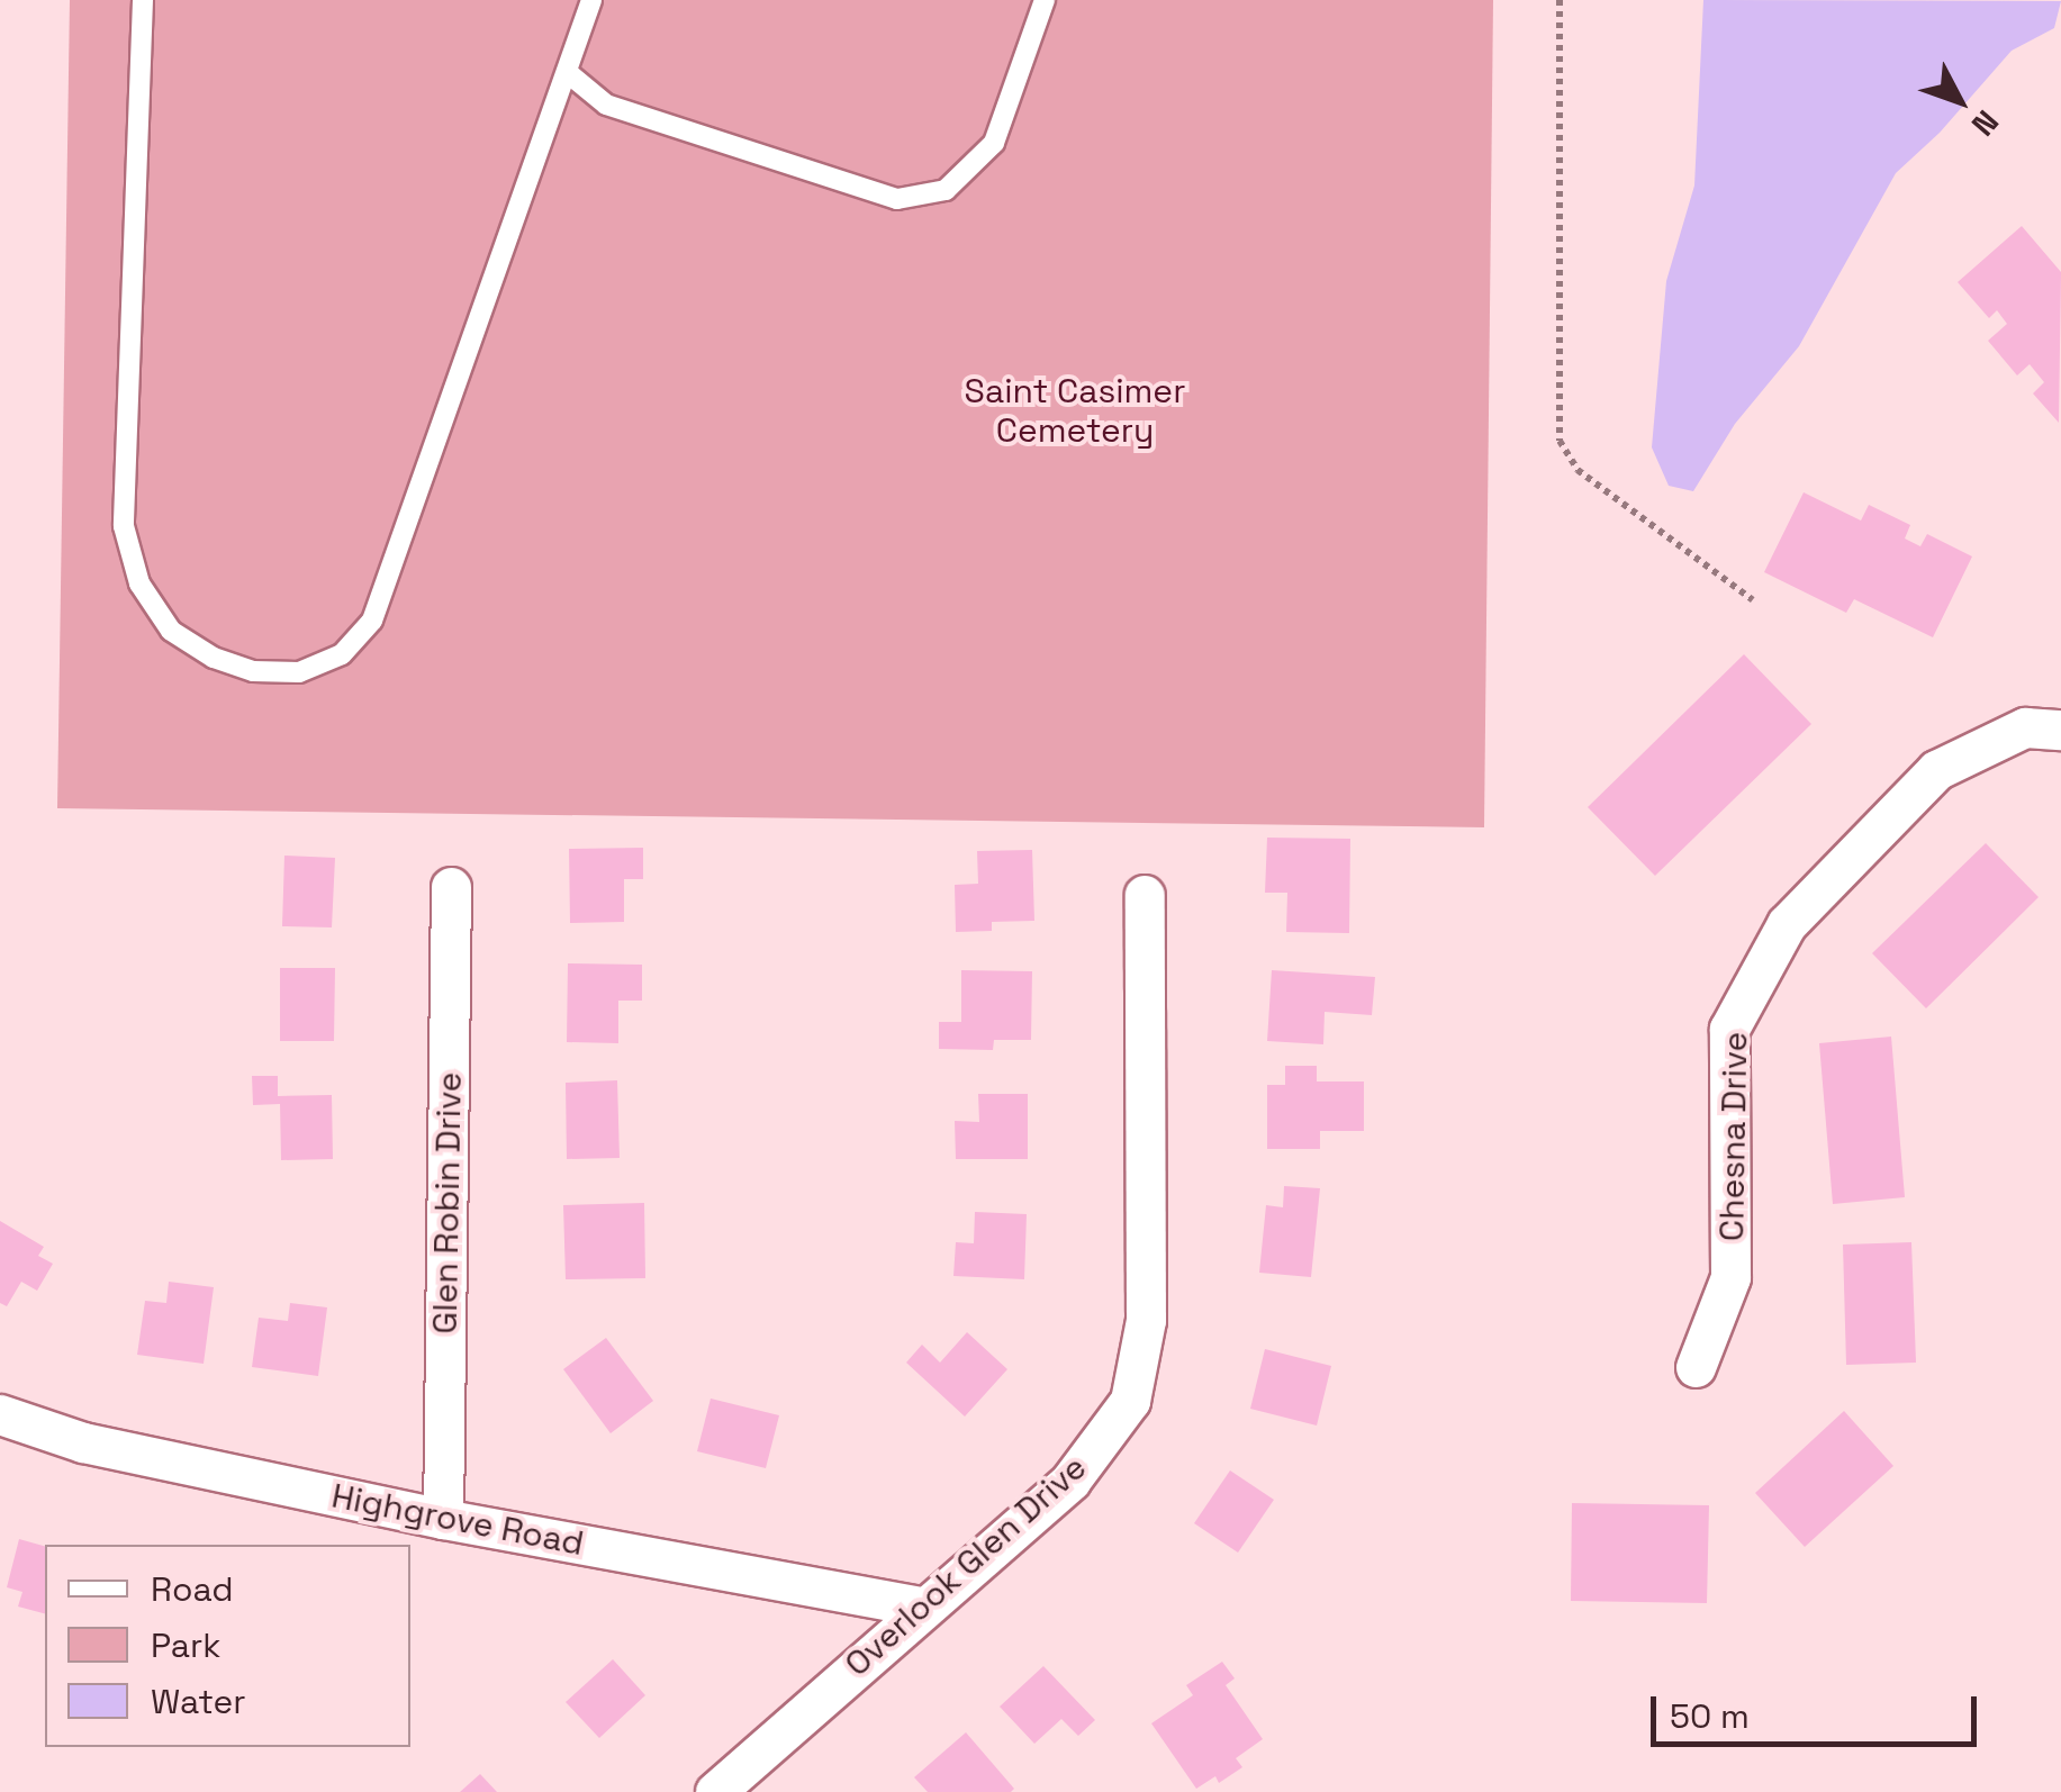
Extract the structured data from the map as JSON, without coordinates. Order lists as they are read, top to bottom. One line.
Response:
{"streets":{"street":["Chesna Drive","Glen Robin Drive","Highgrove Road","Overlook Glen Drive"]},"crossings":[["Glen Robin Drive","Highgrove Road"],["Highgrove Road","Overlook Glen Drive"]],"parks":["Saint Casimer Cemetery"],"legend":["Road","Park","Water"],"scale_bar":"50 m","north":"bottom right"}
